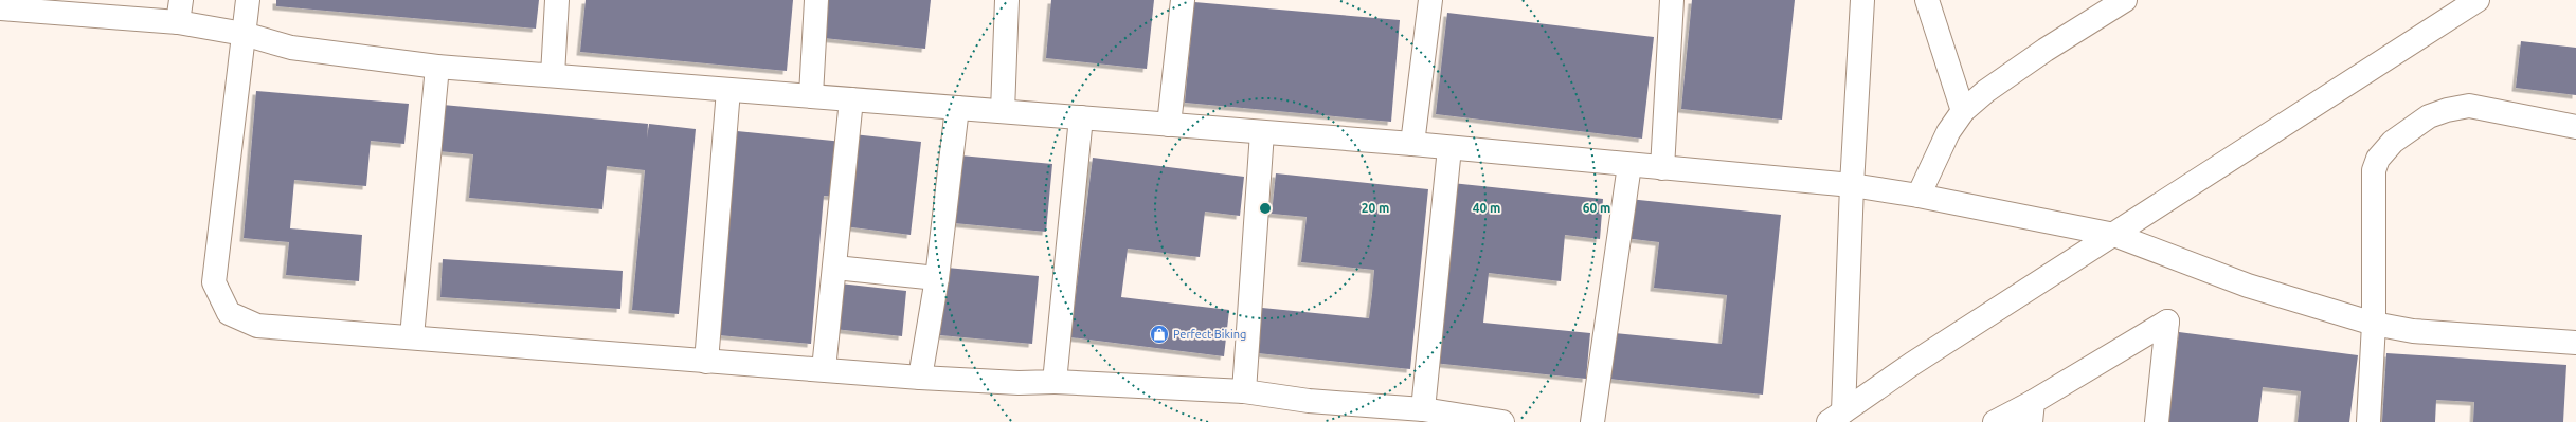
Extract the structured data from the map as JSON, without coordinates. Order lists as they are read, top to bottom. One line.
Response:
{"places":{"shop":["Perfect Biking"]},"rings":["20 m","40 m","60 m"]}
